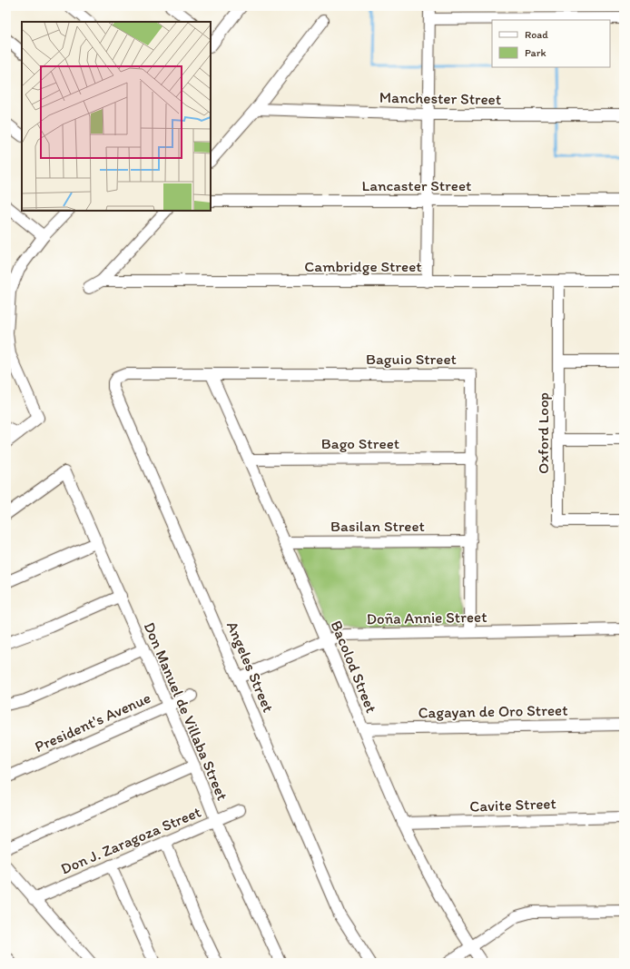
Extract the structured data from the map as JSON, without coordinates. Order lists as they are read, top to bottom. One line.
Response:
{"streets":{"street":["Manchester Street","Lancaster Street","Cambridge Street","Baguio Street","Oxford Loop","Bago Street","Basilan Street","Doña Annie Street","Angeles Street","Bacolod Street","Don Manuel de Villaba Street","Cagayan de Oro Street","President's Avenue","Cavite Street","Don J. Zaragoza Street"]},"crossings":[["Cambridge Street","Oxford Loop"],["Baguio Street","Bago Street"],["Baguio Street","Basilan Street"],["Baguio Street","Doña Annie Street"],["Baguio Street","Angeles Street"],["Baguio Street","Bacolod Street"],["Bago Street","Bacolod Street"],["Basilan Street","Bacolod Street"],["Doña Annie Street","Angeles Street"],["Doña Annie Street","Bacolod Street"],["Bacolod Street","Cagayan de Oro Street"],["Bacolod Street","Cavite Street"],["Don Manuel de Villaba Street","President's Avenue"],["Don Manuel de Villaba Street","Don J. Zaragoza Street"]],"legend":["Road","Park"]}
